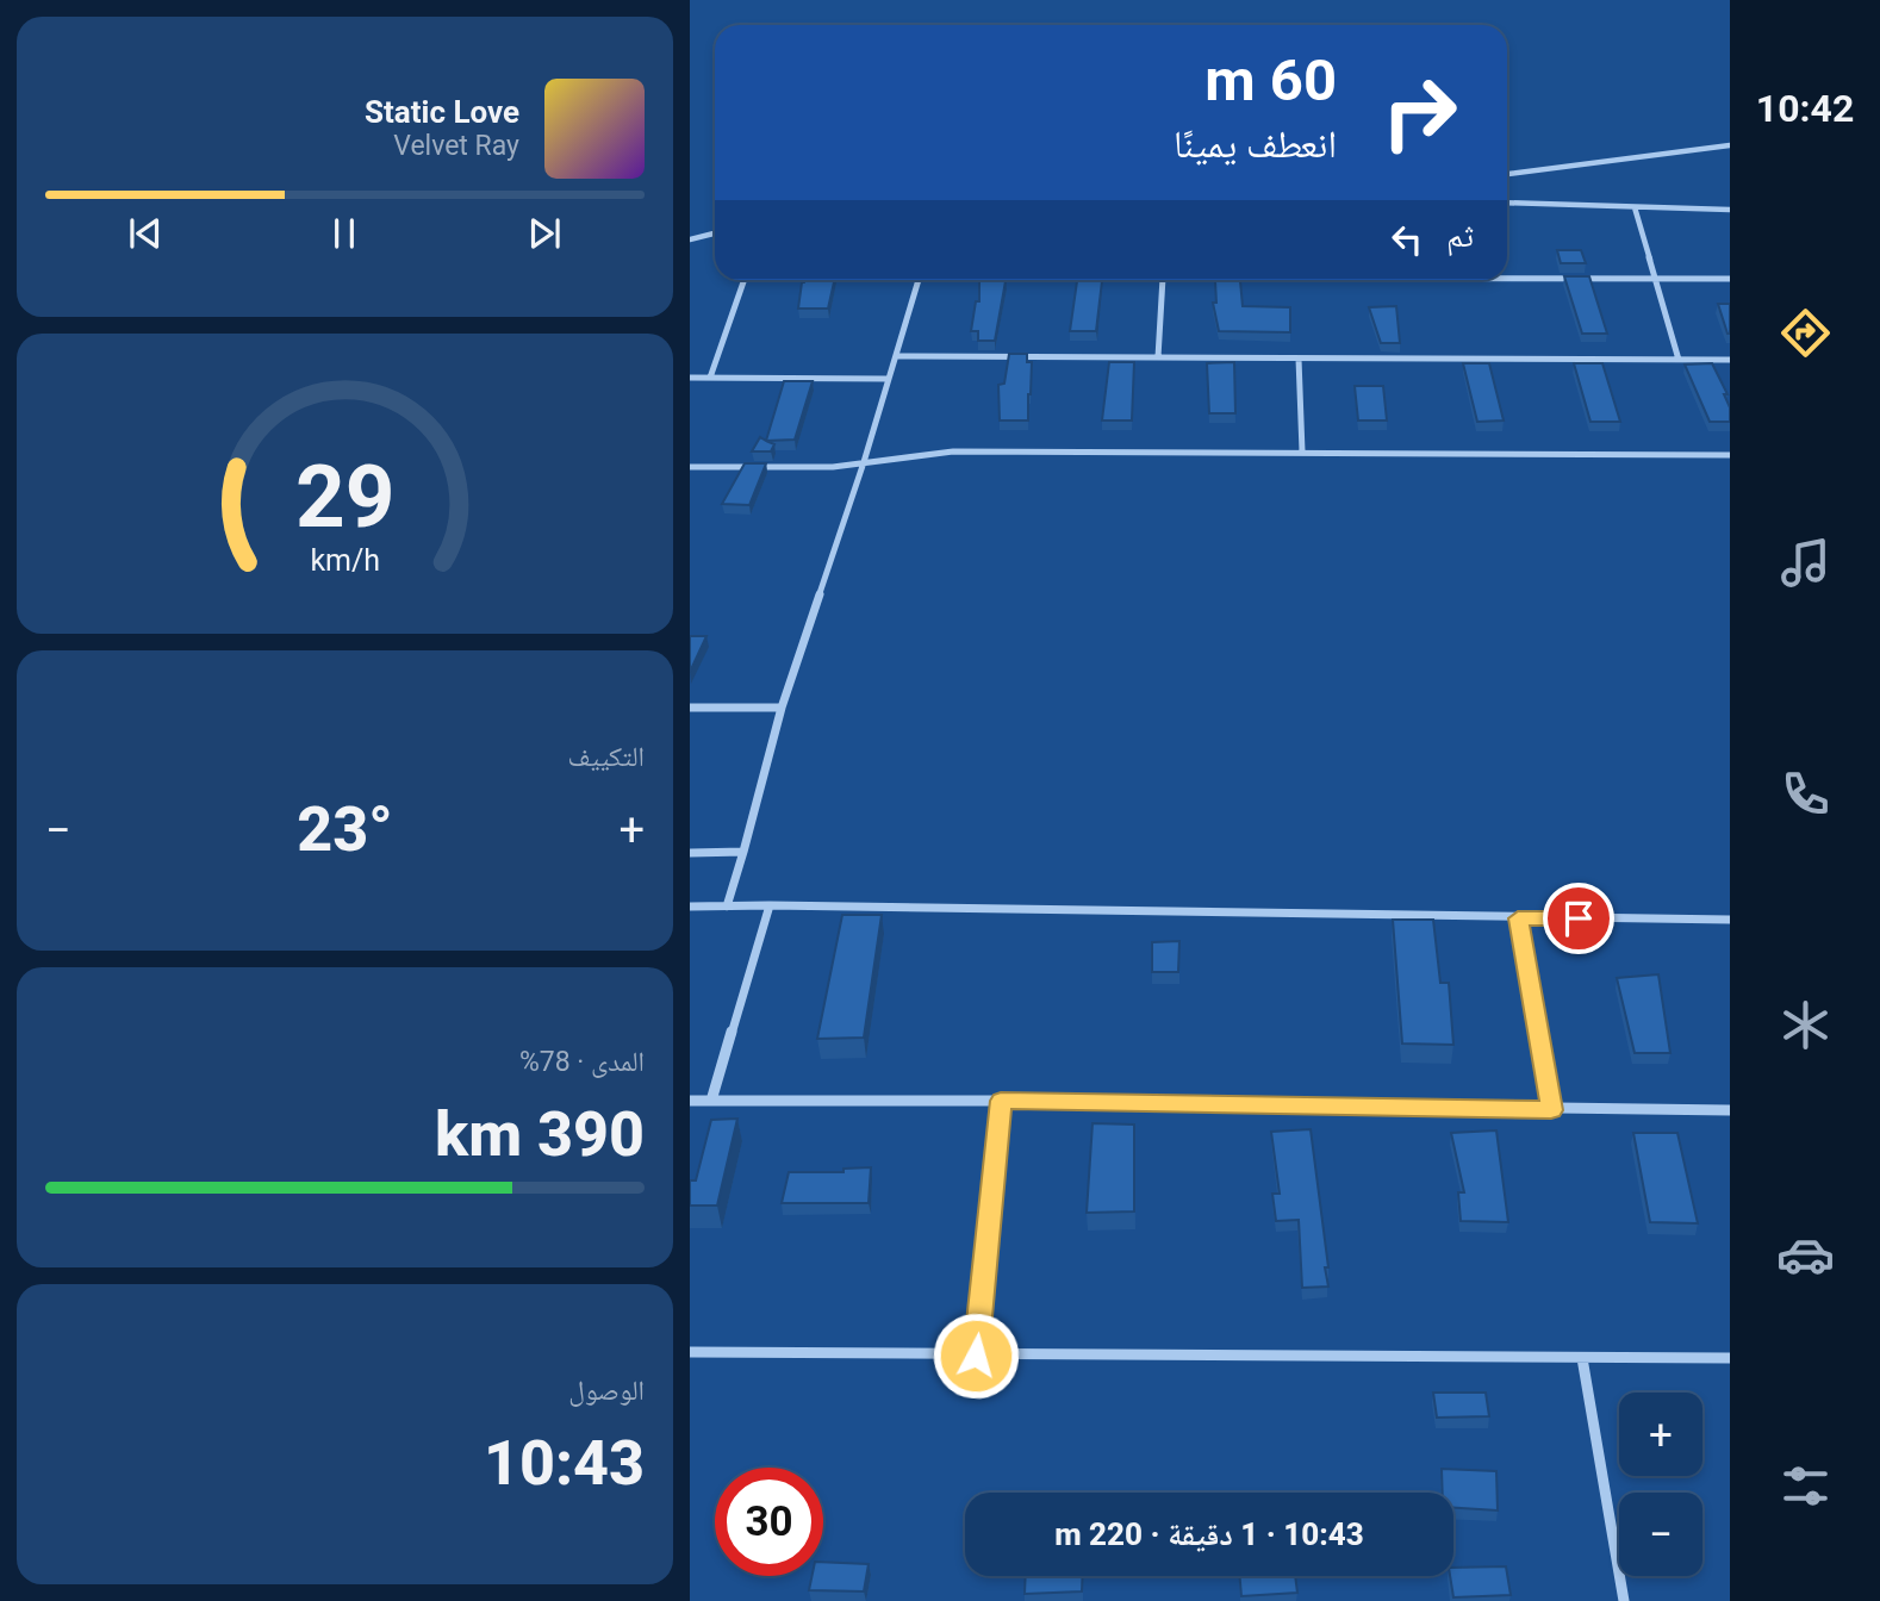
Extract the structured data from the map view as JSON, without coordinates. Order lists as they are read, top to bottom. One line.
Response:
{"page":{"tabs":"10:42","turn":["60 m","انعطف يمينًا"],"song":["Static Love","Velvet Ray"],"then":"ثم","tile":["التكييف",["المدى · 78%","390 km"],["الوصول","10:43"]],"heat":["−","23°","+"],"map_buttons":["+","−"],"limit":"30","trip":"10:43 · 1 دقيقة · 220 m","gauge":["29","km/h"]}}
